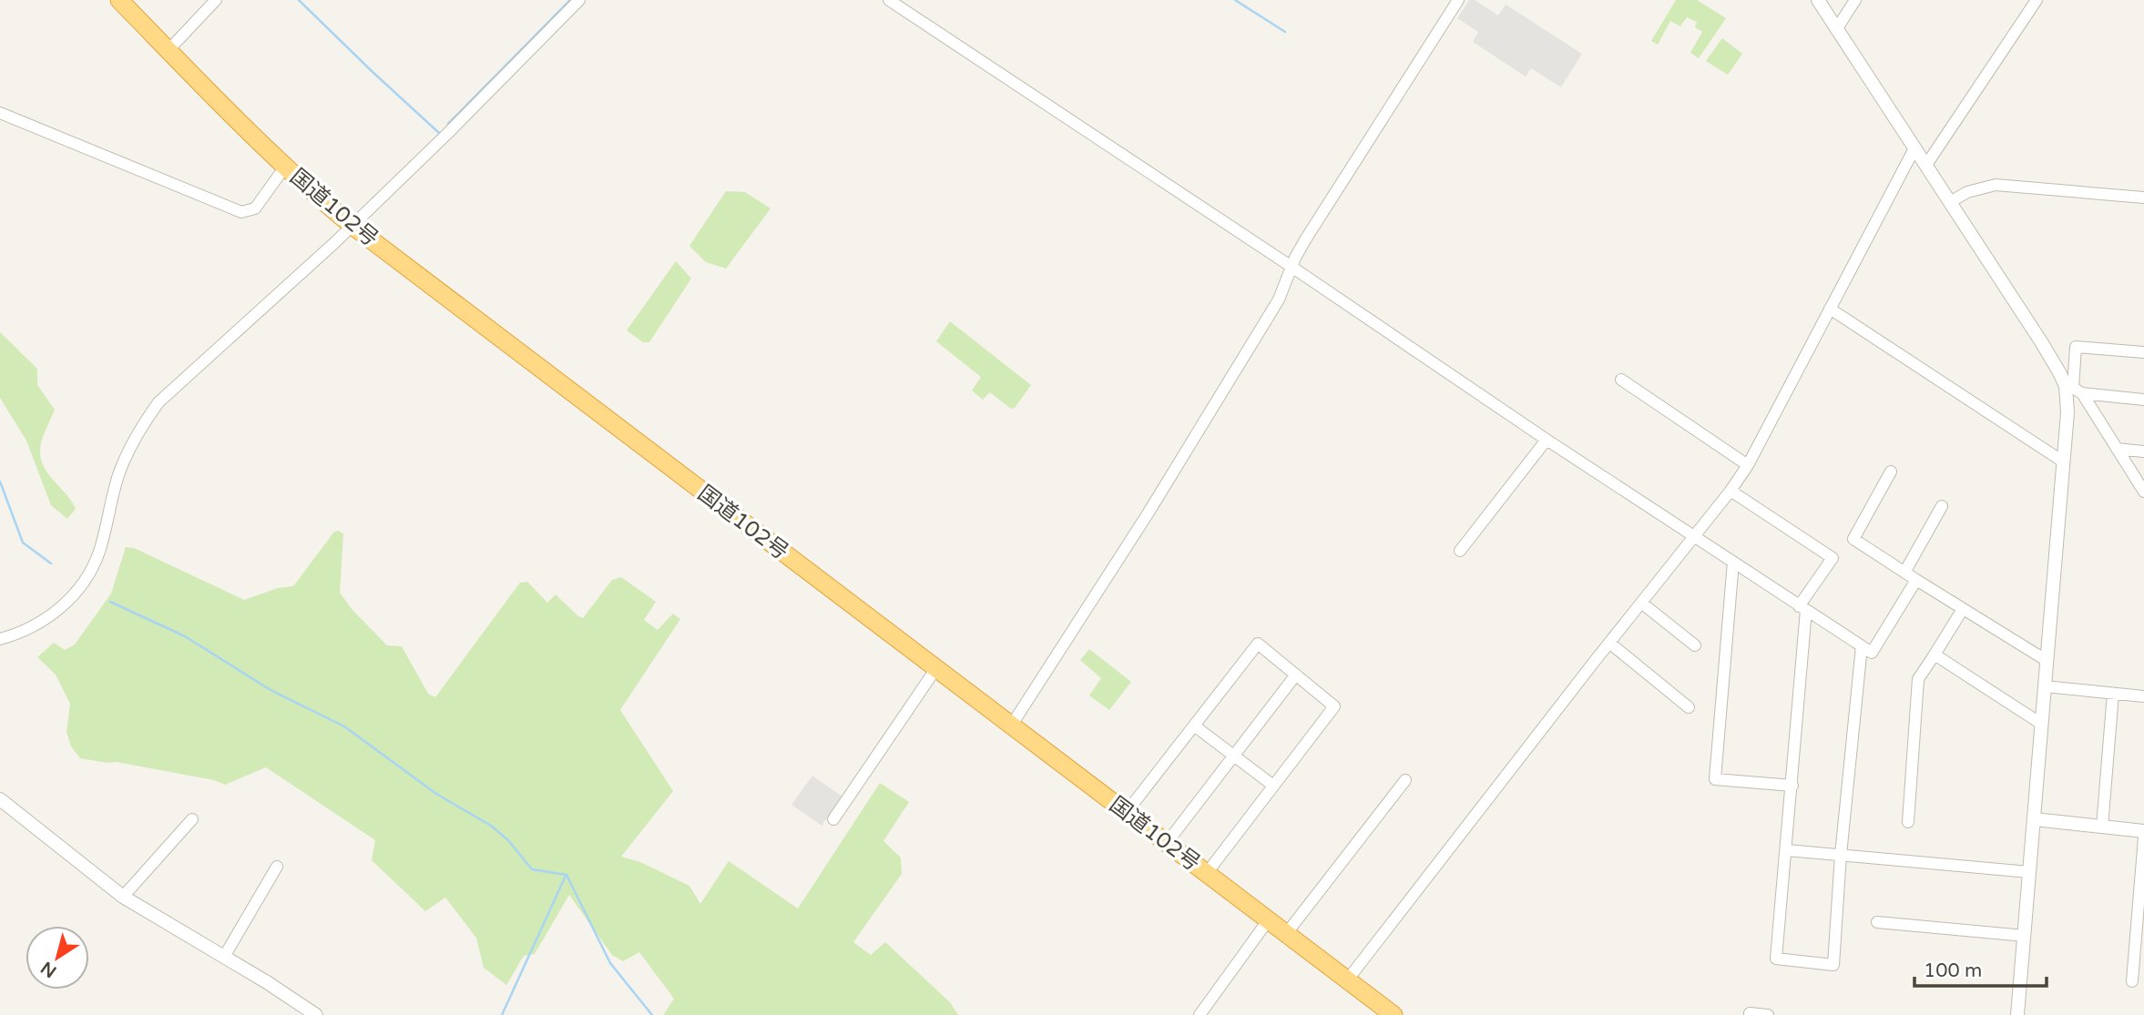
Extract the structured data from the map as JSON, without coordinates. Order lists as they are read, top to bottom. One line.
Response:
{"streets":{"highway":["国道102号"]},"scale_bar":"100 m","north":"bottom left"}
